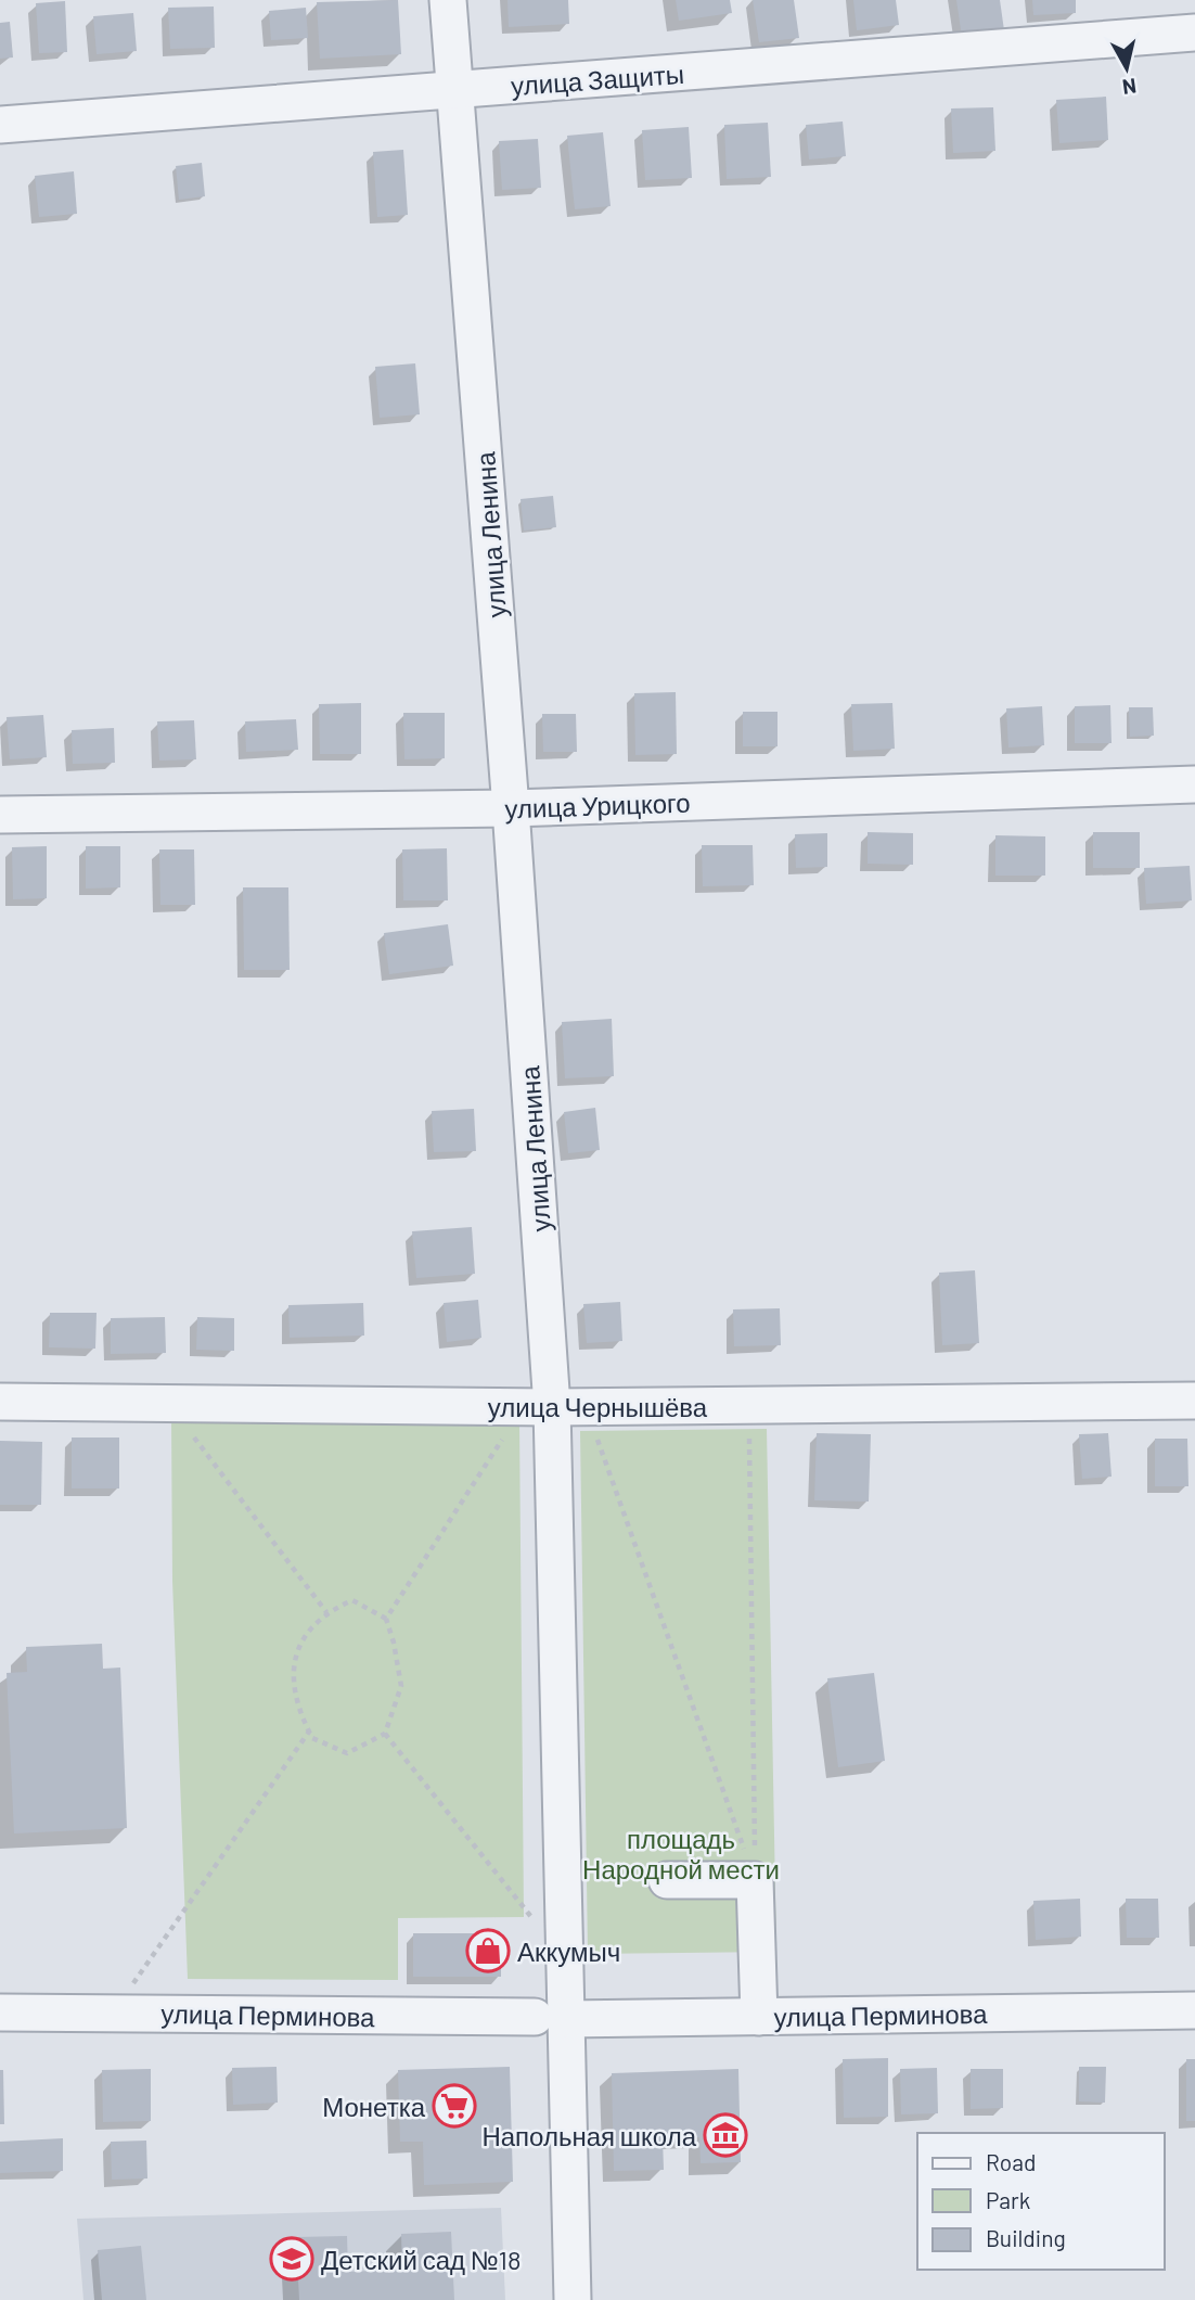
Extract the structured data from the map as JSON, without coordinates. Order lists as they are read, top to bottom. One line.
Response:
{"streets":{"street":["улица Защиты","улица Ленина","улица Урицкого","улица Чернышёва","улица Перминова"]},"crossings":[["улица Защиты","улица Ленина"],["улица Ленина","улица Урицкого"],["улица Ленина","улица Чернышёва"],["улица Ленина","улица Перминова"]],"parks":["площадь Народной мести"],"places":{"shop":["Аккумыч"],"supermarket":["Монетка"],"museum":["Напольная школа"],"school or university":["Детский сад №18"]},"legend":["Road","Park","Building"],"north":"bottom"}
